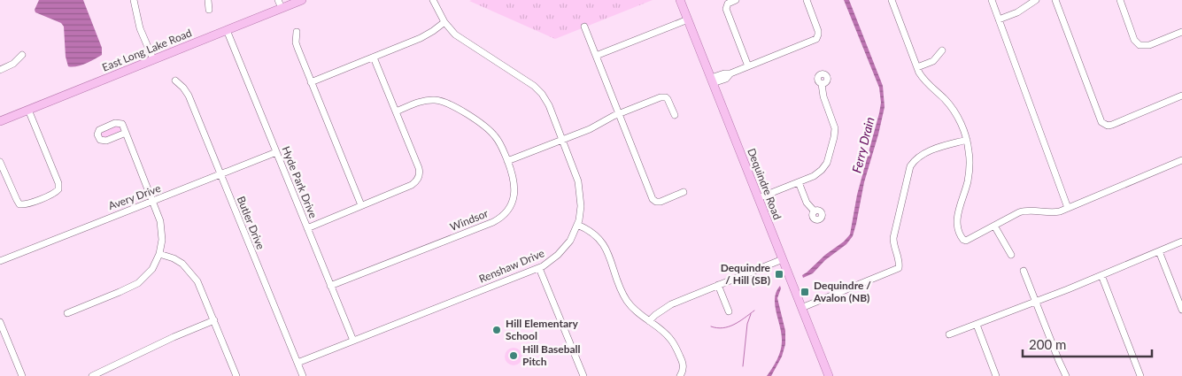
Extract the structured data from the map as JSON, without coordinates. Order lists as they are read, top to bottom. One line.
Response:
{"streets":{"main road":["East Long Lake Road","Dequindre Road"],"street":["Hyde Park Drive","Avery Drive","Windsor","Butler Drive","Renshaw Drive"]},"crossings":[["East Long Lake Road","Hyde Park Drive"],["Hyde Park Drive","Avery Drive"],["Hyde Park Drive","Windsor"],["Hyde Park Drive","Renshaw Drive"],["Avery Drive","Butler Drive"],["Butler Drive","Renshaw Drive"]],"water":["Ferry Drain"],"places":{"transit":["Dequindre / Hill (SB)","Dequindre / Avalon (NB)"],"other":["Hill Elementary School","Hill Baseball Pitch"]},"scale_bar":"200 m"}
